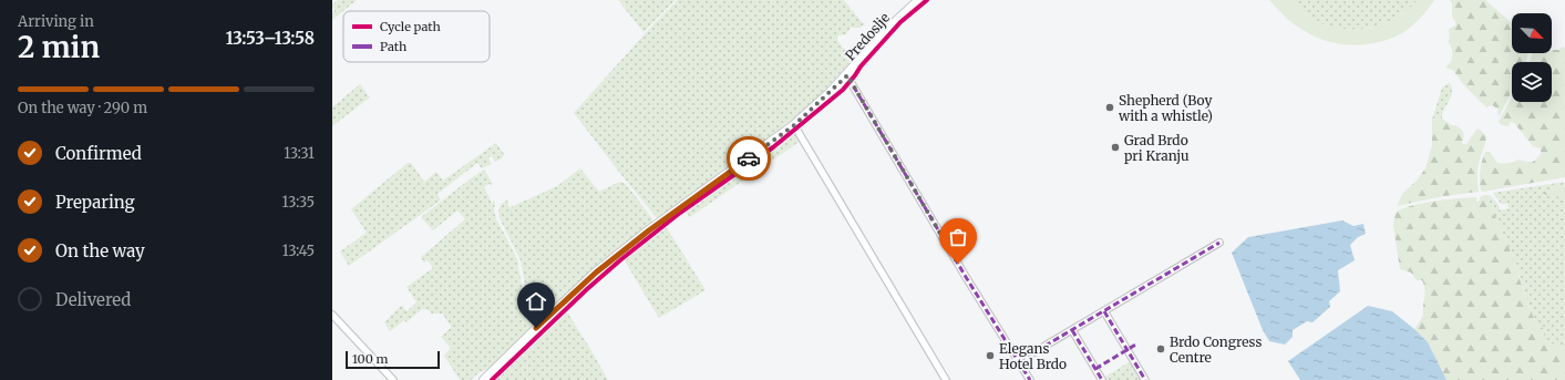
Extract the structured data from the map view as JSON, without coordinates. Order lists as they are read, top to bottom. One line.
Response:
{"streets":{"street":["Predoslje"]},"places":["Shepherd (Boy with a whistle)","Grad Brdo pri Kranju","Brdo Congress Centre","Elegans Hotel Brdo"],"legend":["Cycle path","Path"],"scale_bar":"100 m","north":"bottom right","page":{"heading":["2 min","Arriving in","13:53–13:58"],"bar":"On the way · 290 m","list":[["Confirmed","13:31"],["Preparing","13:35"],["On the way","13:45"],"Delivered"],"scale":"100 m"}}
